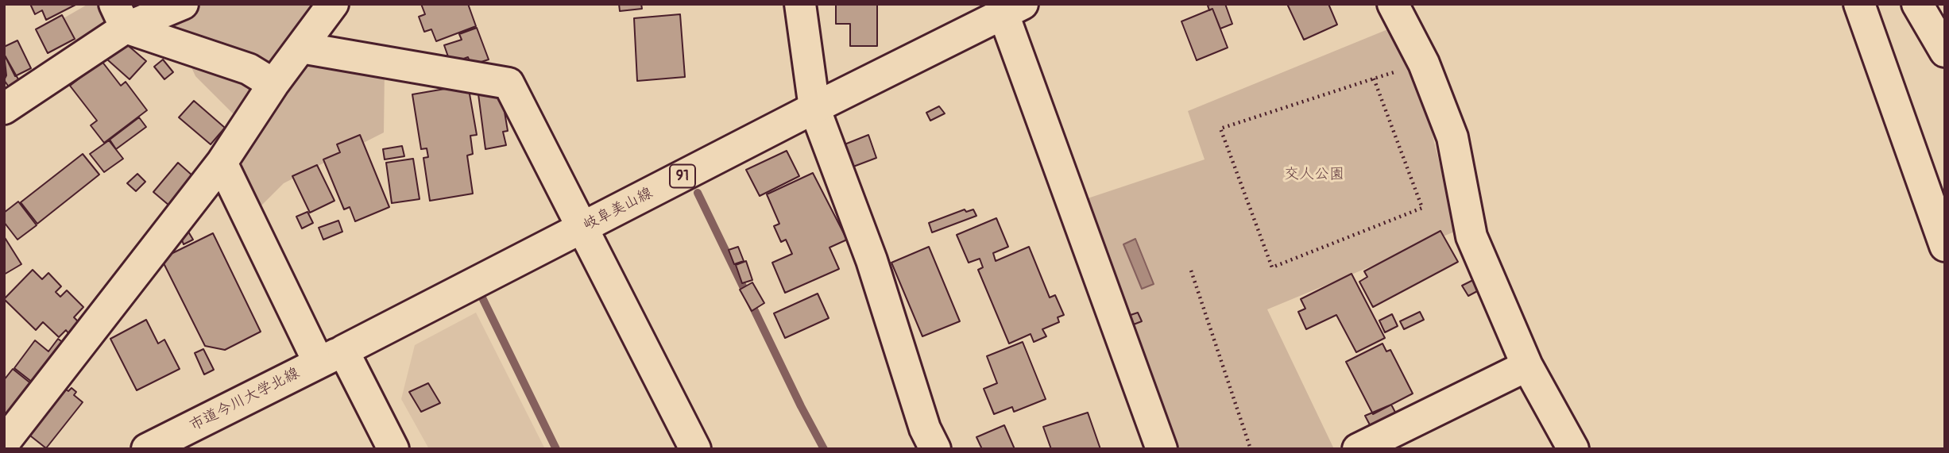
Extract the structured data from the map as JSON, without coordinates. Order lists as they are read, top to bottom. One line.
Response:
{"streets":{"main road":["91","岐阜美山線","市道今川大学北線"]},"crossings":[["岐阜美山線","市道今川大学北線"]],"parks":["交人公園"]}
